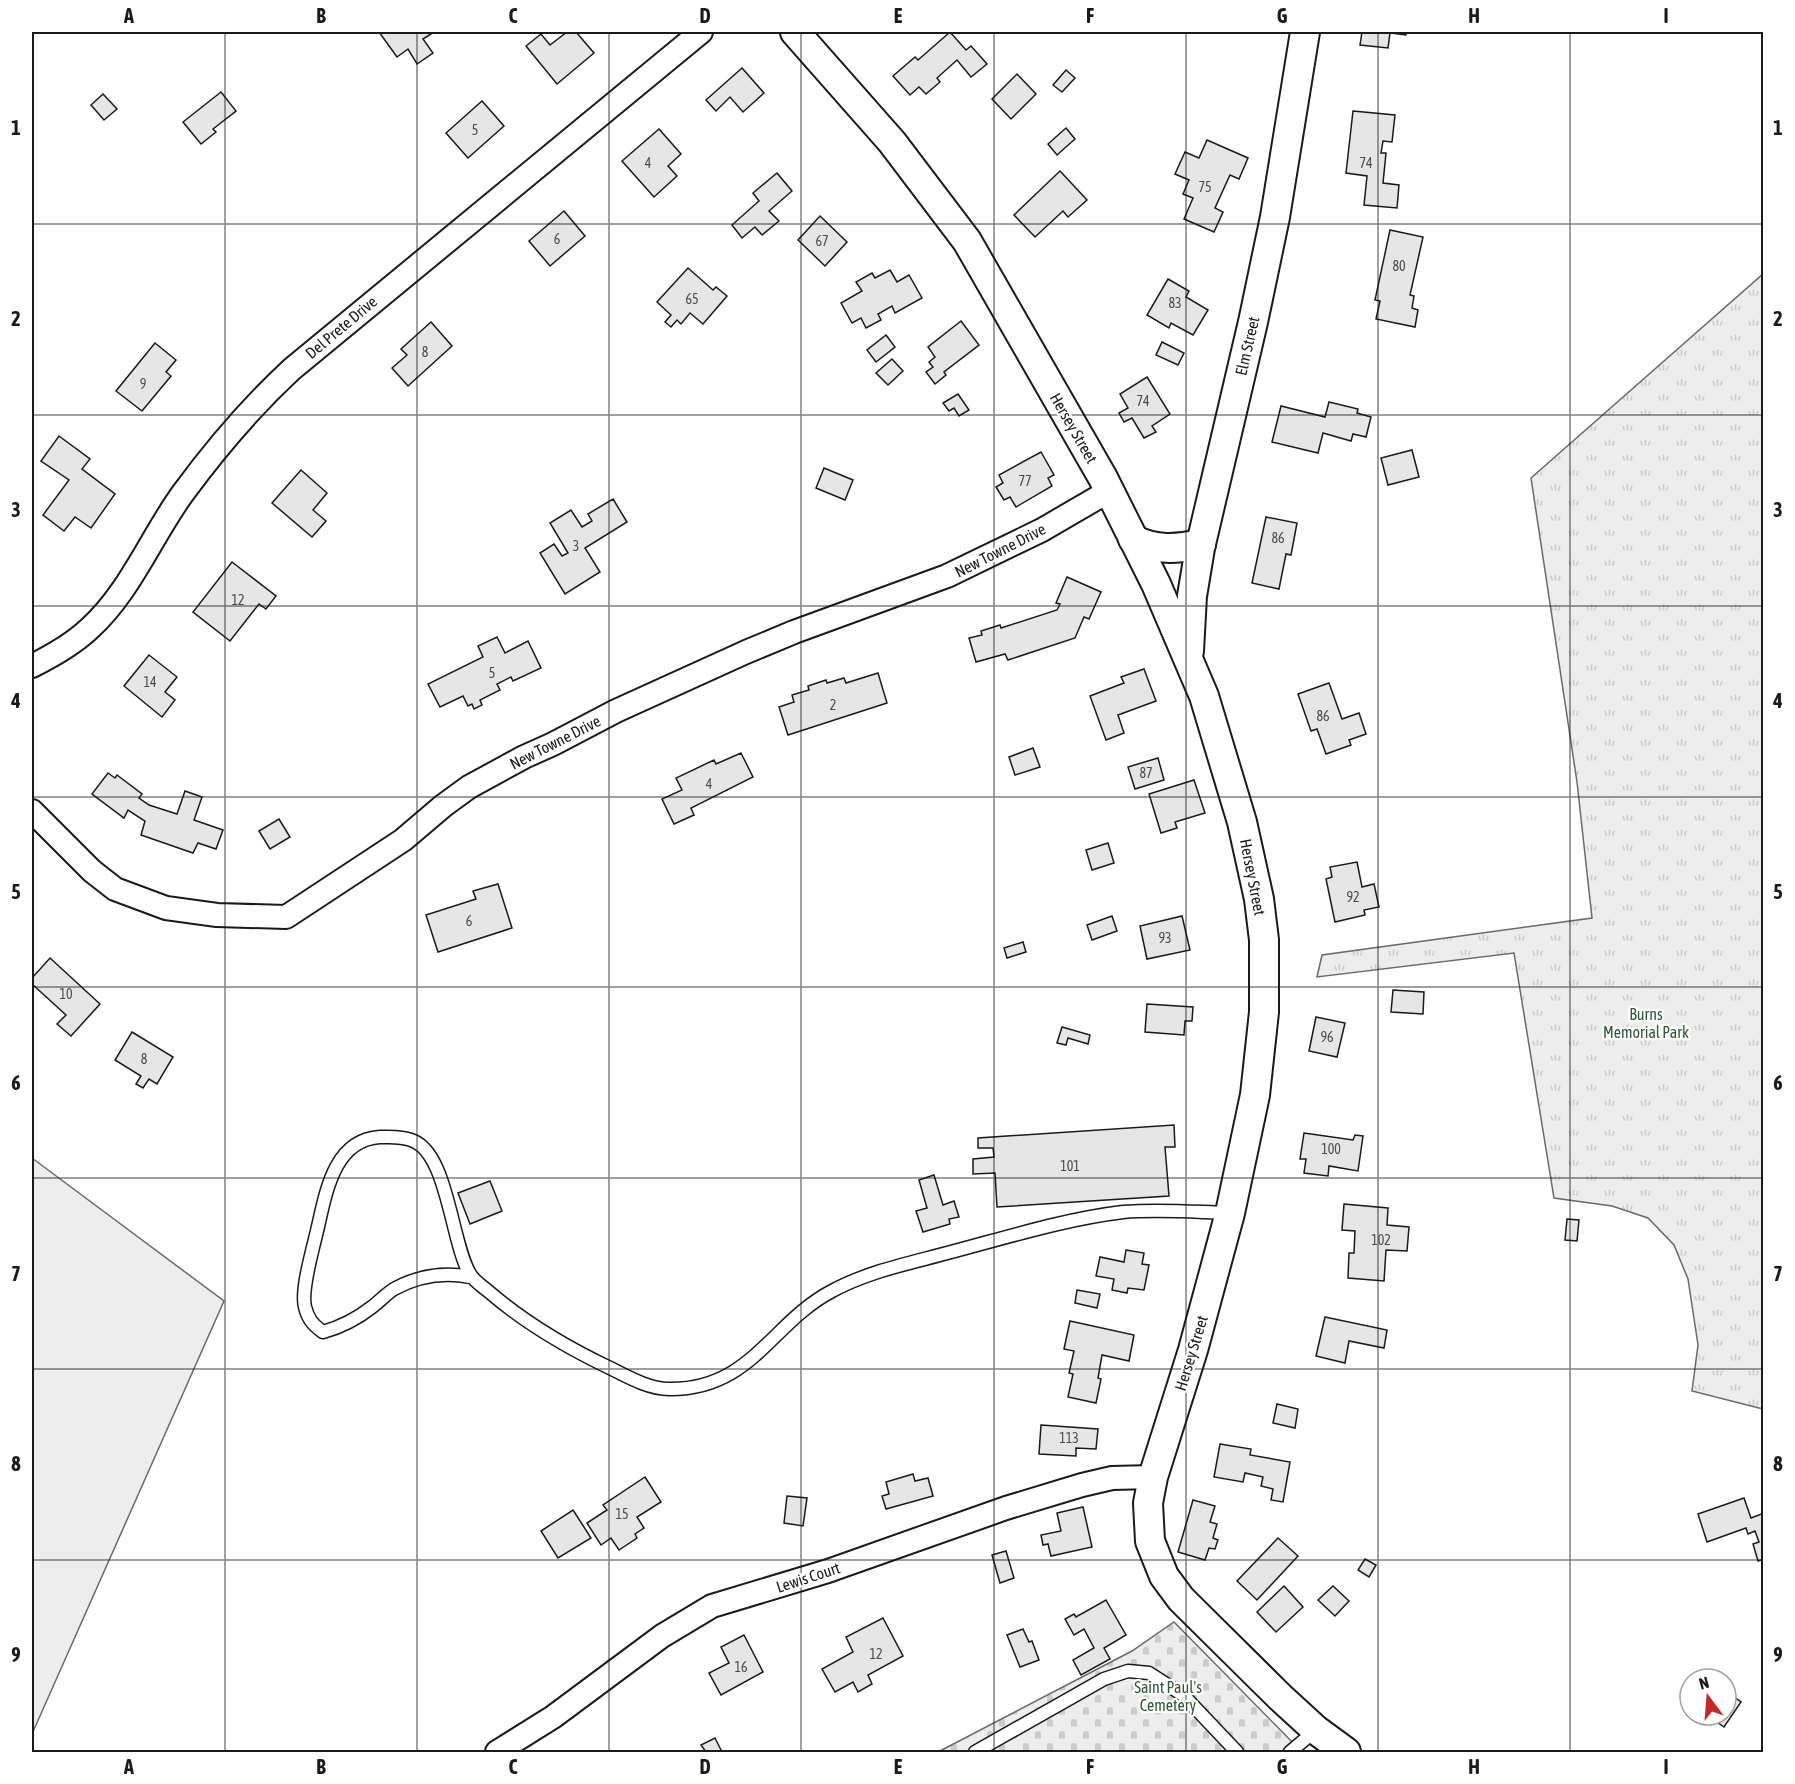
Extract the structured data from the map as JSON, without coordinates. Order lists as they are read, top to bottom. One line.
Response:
{"streets":{"street":["Del Prete Drive","Elm Street","Hersey Street","New Towne Drive","Lewis Court"]},"crossings":[["Elm Street","Hersey Street"],["Hersey Street","New Towne Drive"],["Hersey Street","Lewis Court"]],"parks":["Burns Memorial Park","Saint Paul's Cemetery"],"house_numbers":["5","4","74","75","6","67","80","65","83","8","9","74","77","86","3","12","5","14","2","86","87","4","92","6","93","10","96","8","100","101","102","113","15","12","16"],"north":"top","grid":{"columns":["A","B","C","D","E","F","G","H","I"],"rows":["1","2","3","4","5","6","7","8","9"]}}
